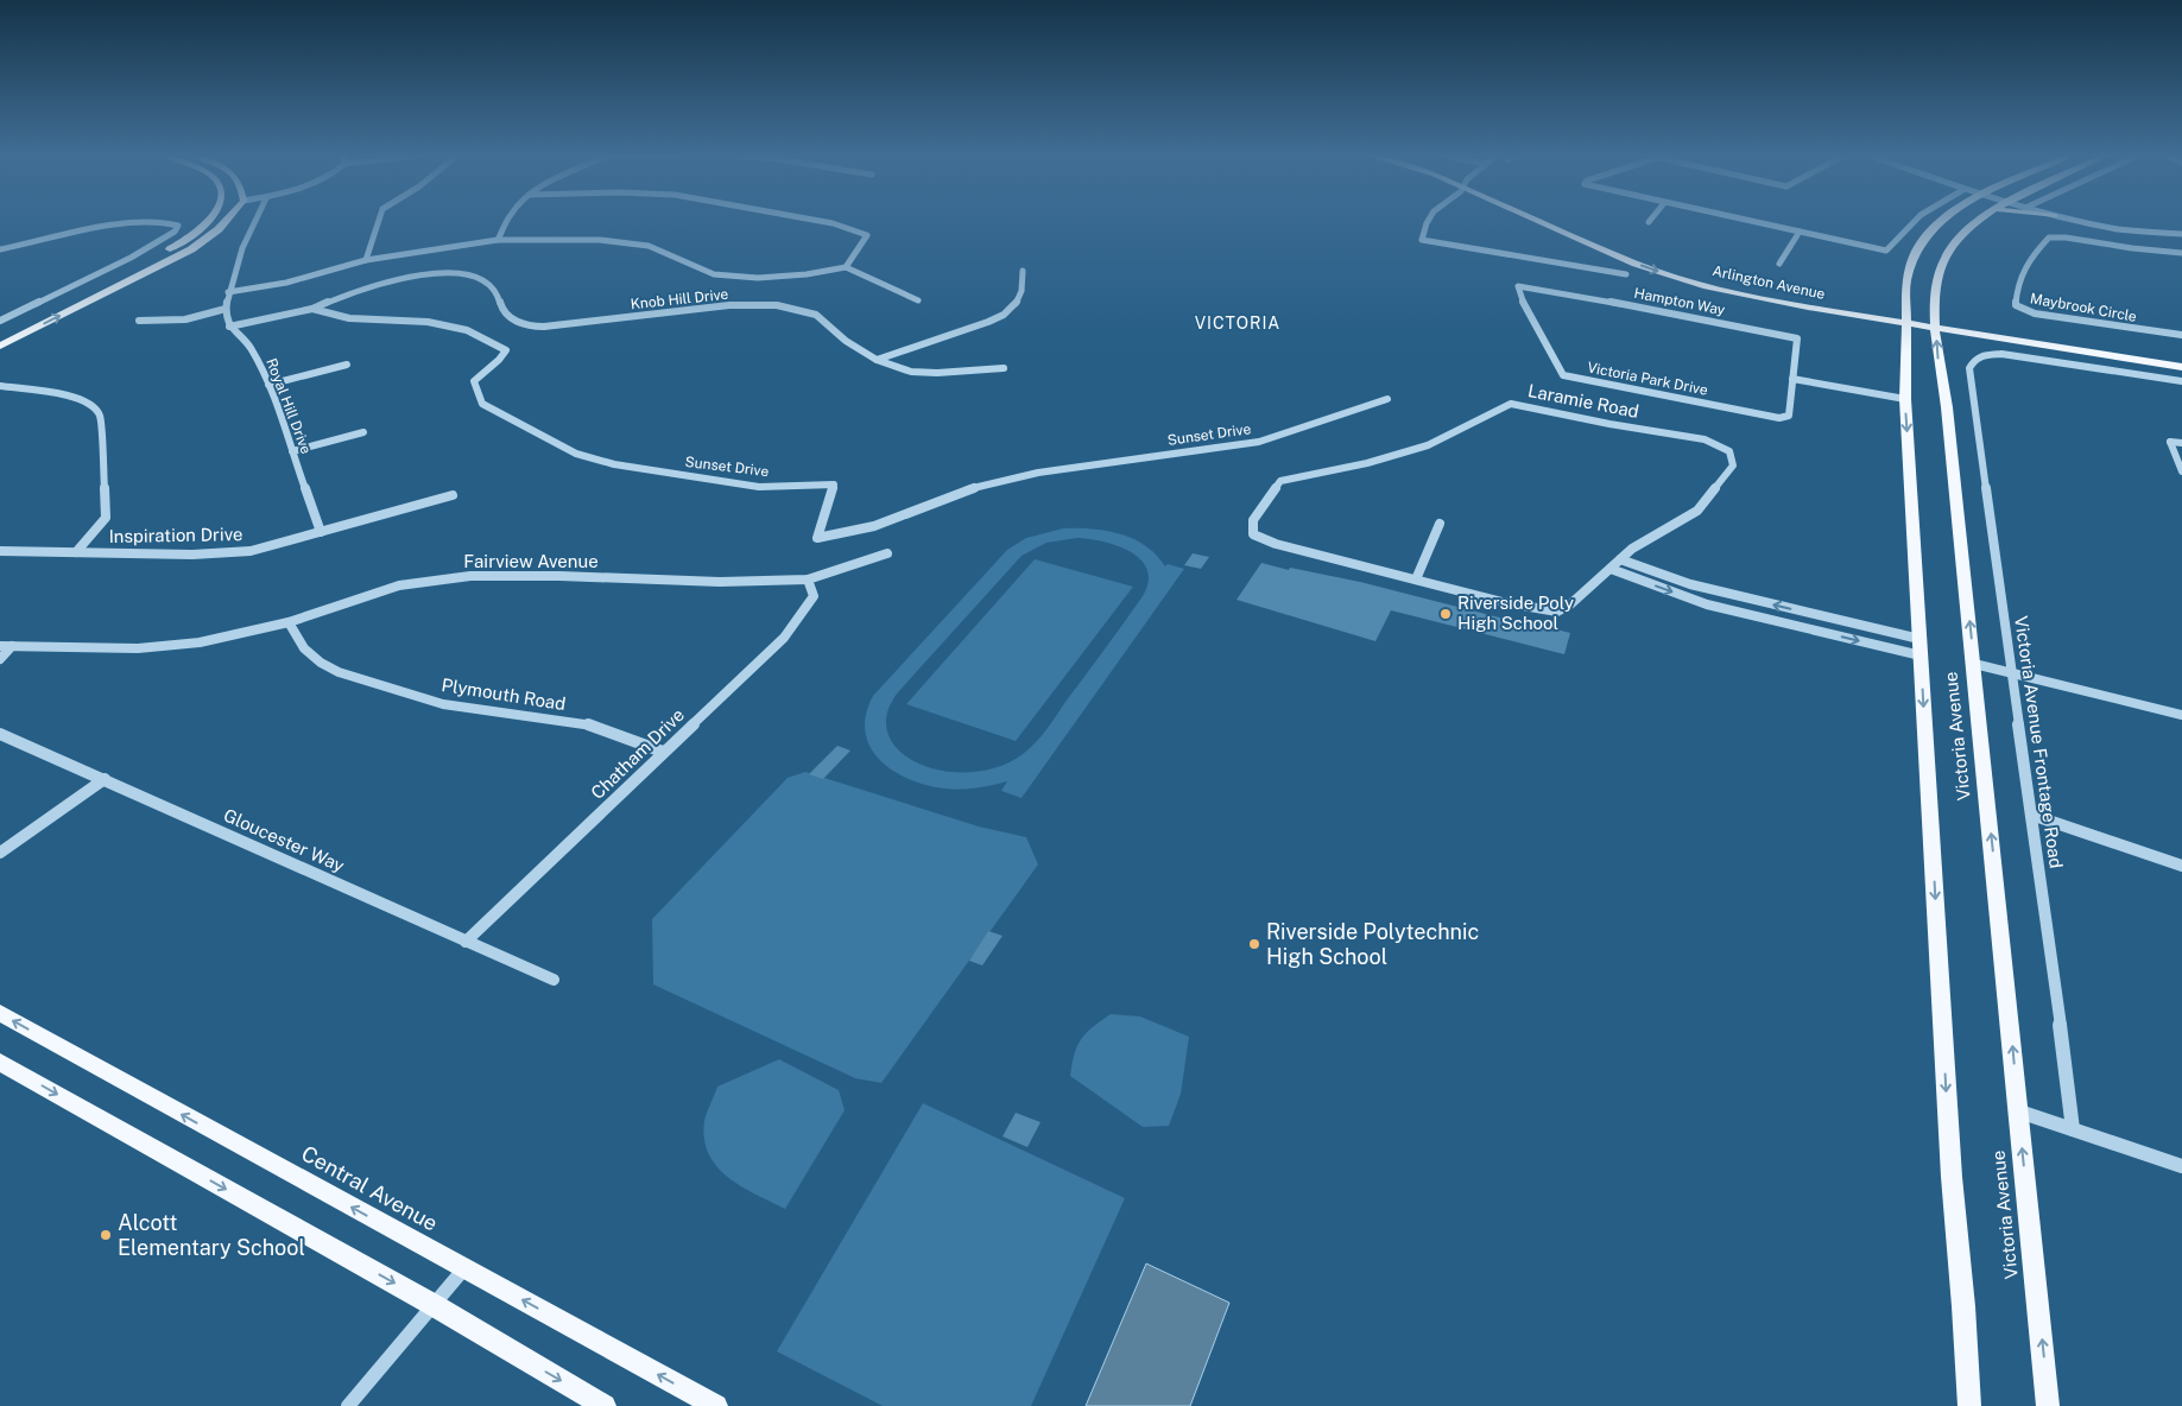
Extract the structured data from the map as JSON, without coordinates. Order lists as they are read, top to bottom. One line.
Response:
{"streets":{"main road":["Arlington Avenue","Victoria Avenue","Central Avenue"],"street":["Knob Hill Drive","Hampton Way","Maybrook Circle","Victoria Park Drive","Laramie Road","Royal Hill Drive","Sunset Drive","Inspiration Drive","Fairview Avenue","Plymouth Road","Victoria Avenue Frontage Road","Chatham Drive","Gloucester Way"]},"crossings":[["Arlington Avenue","Victoria Avenue"],["Knob Hill Drive","Sunset Drive"],["Hampton Way","Victoria Park Drive"],["Royal Hill Drive","Sunset Drive"],["Royal Hill Drive","Inspiration Drive"],["Fairview Avenue","Plymouth Road"],["Fairview Avenue","Chatham Drive"],["Plymouth Road","Chatham Drive"],["Chatham Drive","Gloucester Way"]],"districts":["VICTORIA"],"places":["Riverside Poly High School","Riverside Polytechnic High School","Alcott Elementary School"]}
